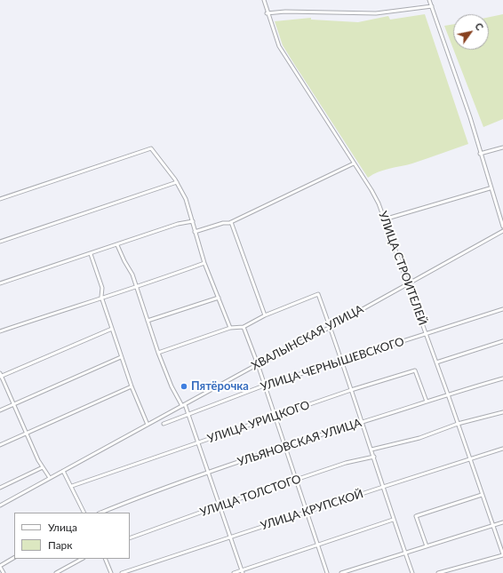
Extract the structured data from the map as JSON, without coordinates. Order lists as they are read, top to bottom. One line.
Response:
{"streets":{"street":["УЛИЦА СТРОИТЕЛЕЙ","ХВАЛЫНСКАЯ УЛИЦА","УЛИЦА ЧЕРНЫШЕВСКОГО","УЛИЦА УРИЦКОГО","УЛЬЯНОВСКАЯ УЛИЦА","УЛИЦА ТОЛСТОГО","УЛИЦА КРУПСКОЙ"]},"crossings":[["УЛИЦА СТРОИТЕЛЕЙ","ХВАЛЫНСКАЯ УЛИЦА"],["УЛИЦА СТРОИТЕЛЕЙ","УЛИЦА ЧЕРНЫШЕВСКОГО"],["УЛИЦА СТРОИТЕЛЕЙ","УЛЬЯНОВСКАЯ УЛИЦА"],["УЛИЦА СТРОИТЕЛЕЙ","УЛИЦА КРУПСКОЙ"],["УЛИЦА УРИЦКОГО","УЛЬЯНОВСКАЯ УЛИЦА"]],"places":["Пятёрочка"],"legend":["Улица","Парк"],"north":"top right"}
